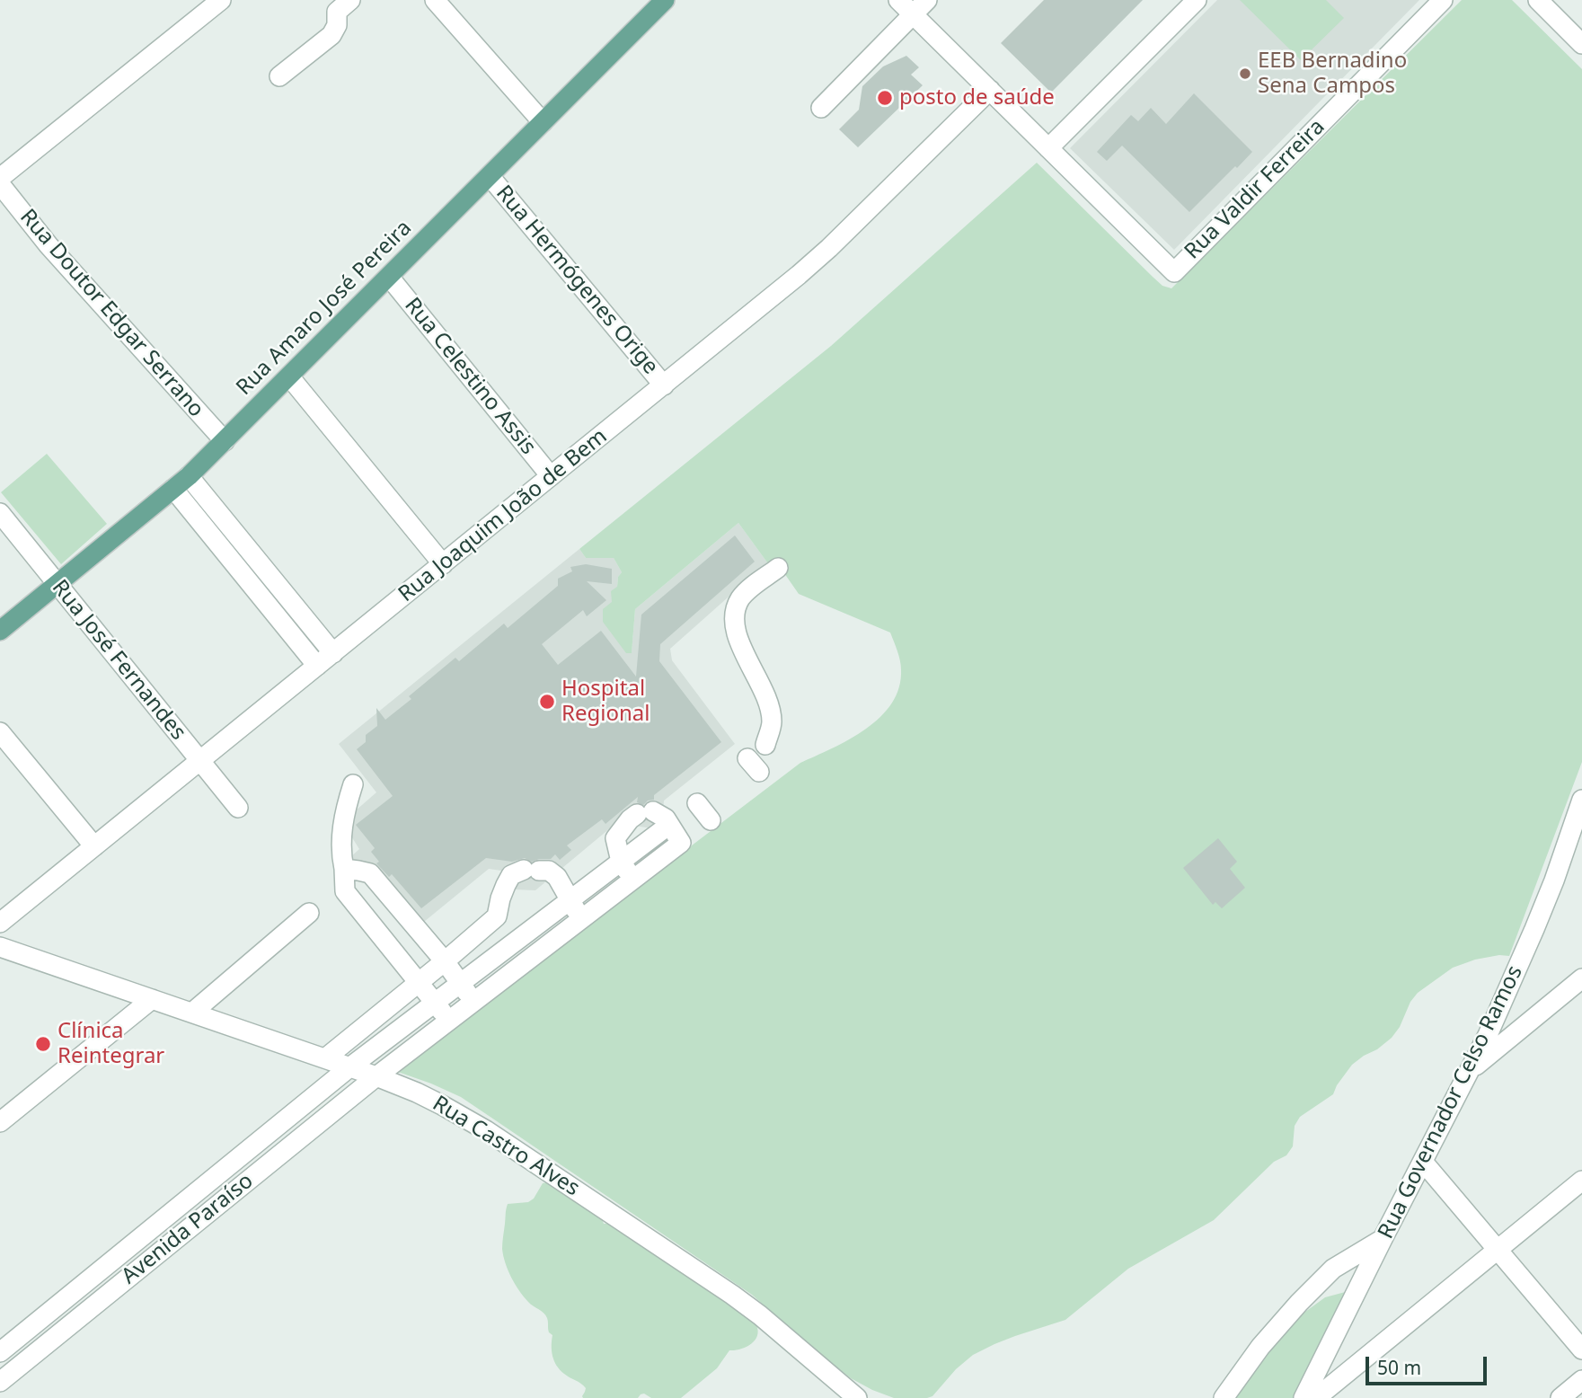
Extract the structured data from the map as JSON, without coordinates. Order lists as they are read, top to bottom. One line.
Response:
{"streets":{"main road":["Rua Amaro José Pereira"],"street":["Rua Valdir Ferreira","Rua Hermógenes Orige","Rua Doutor Edgar Serrano","Rua Celestino Assis","Rua Joaquim João de Bem","Rua José Fernandes","Rua Governador Celso Ramos","Rua Castro Alves","Avenida Paraíso"]},"crossings":[["Rua Hermógenes Orige","Rua Amaro José Pereira"],["Rua Hermógenes Orige","Rua Joaquim João de Bem"],["Rua Amaro José Pereira","Rua Doutor Edgar Serrano"],["Rua Amaro José Pereira","Rua Celestino Assis"],["Rua Amaro José Pereira","Rua José Fernandes"],["Rua Celestino Assis","Rua Joaquim João de Bem"],["Rua Joaquim João de Bem","Rua José Fernandes"],["Rua Castro Alves","Avenida Paraíso"]],"places":["EEB Bernadino Sena Campos","posto de saúde","Hospital Regional","Clínica Reintegrar"],"scale_bar":"50 m"}
